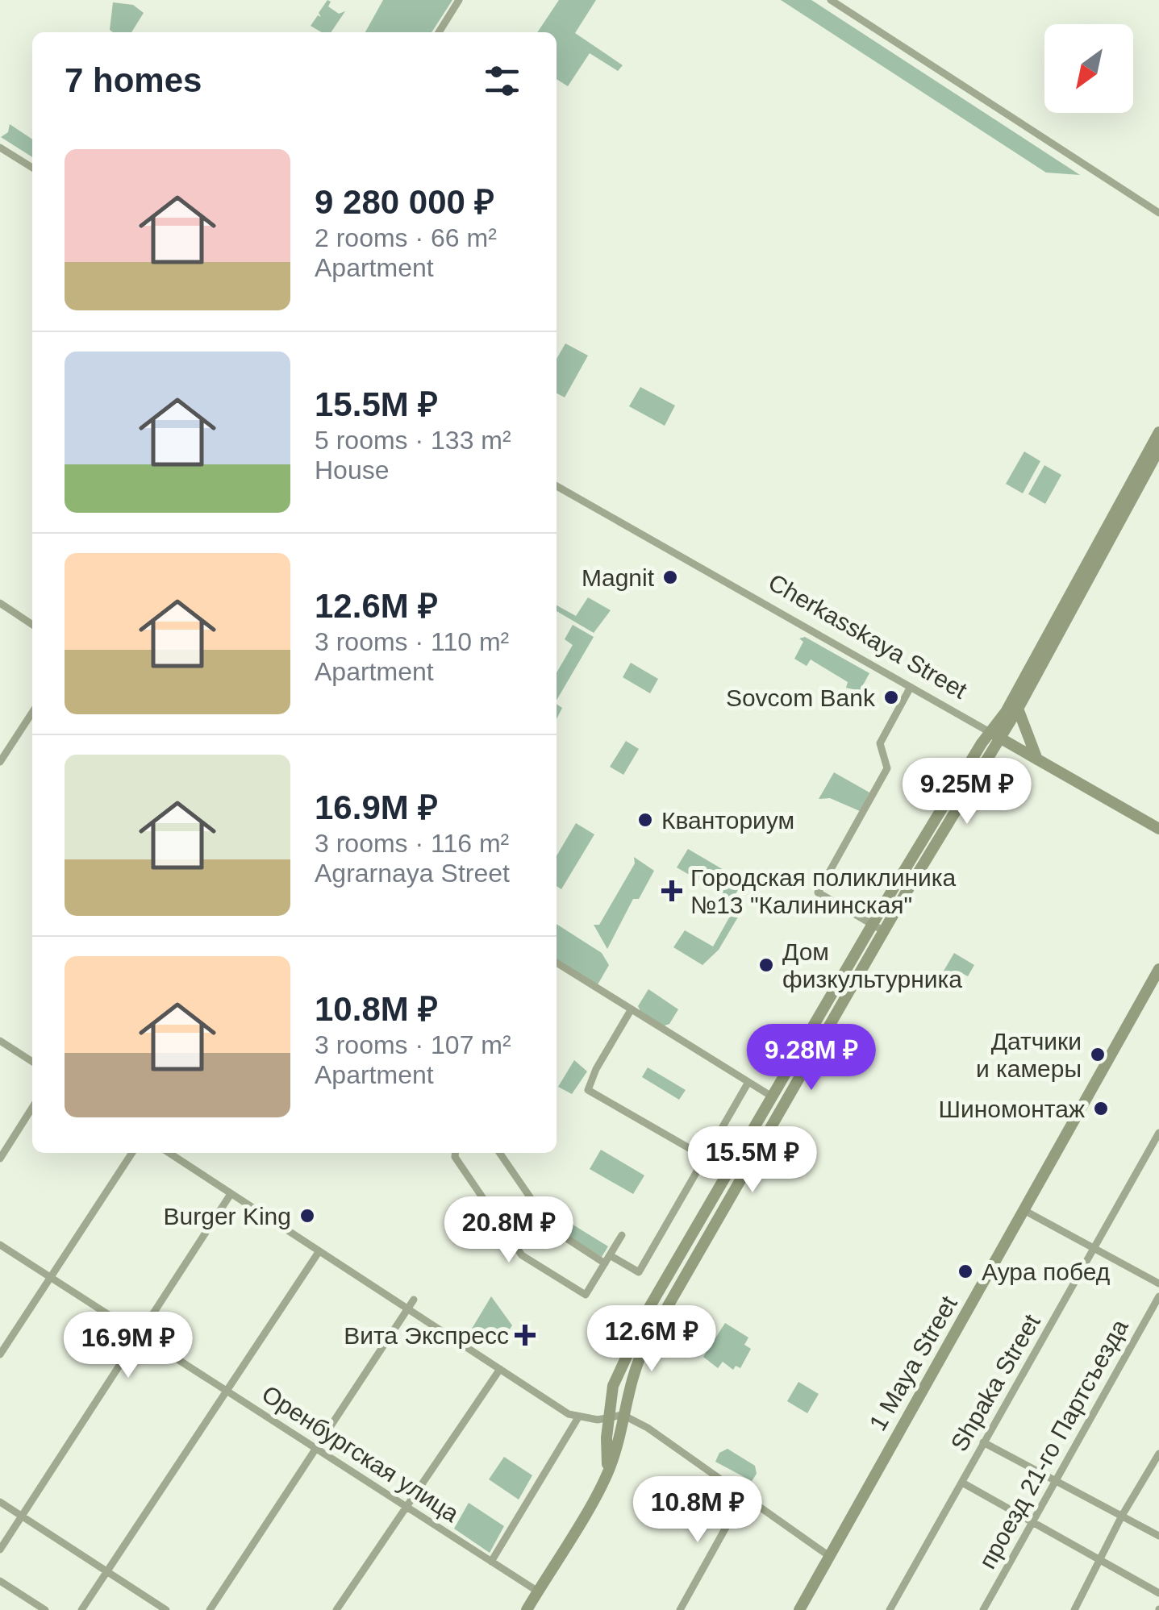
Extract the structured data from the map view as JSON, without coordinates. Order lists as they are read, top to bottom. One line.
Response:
{"streets":{"street":["Cherkasskaya Street","1 Maya Street","Shpaka Street","проезд 21-го Партсъезда","Оренбургская улица"]},"places":{"other":["Magnit","Sovcom Bank","Кванториум","Дом физкультурника","Датчики и камеры","Шиномонтаж","Burger King","Аура побед"],"health":["Городская поликлиника №13 \"Калининская\"","Вита Экспресс"]},"north":"bottom left","page":{"heading":"7 homes","list":[{"name":"9 280 000 ₽","note":"2 rooms · 66 m² · Apartment"},{"name":"15.5M ₽","note":"5 rooms · 133 m² · House"},{"name":"12.6M ₽","note":"3 rooms · 110 m² · Apartment"},{"name":"16.9M ₽","note":"3 rooms · 116 m² · Agrarnaya Street"},{"name":"10.8M ₽","note":"3 rooms · 107 m² · Apartment"}],"price":["9.25M ₽","9.28M ₽","15.5M ₽","20.8M ₽","12.6M ₽","16.9M ₽","10.8M ₽"]}}
